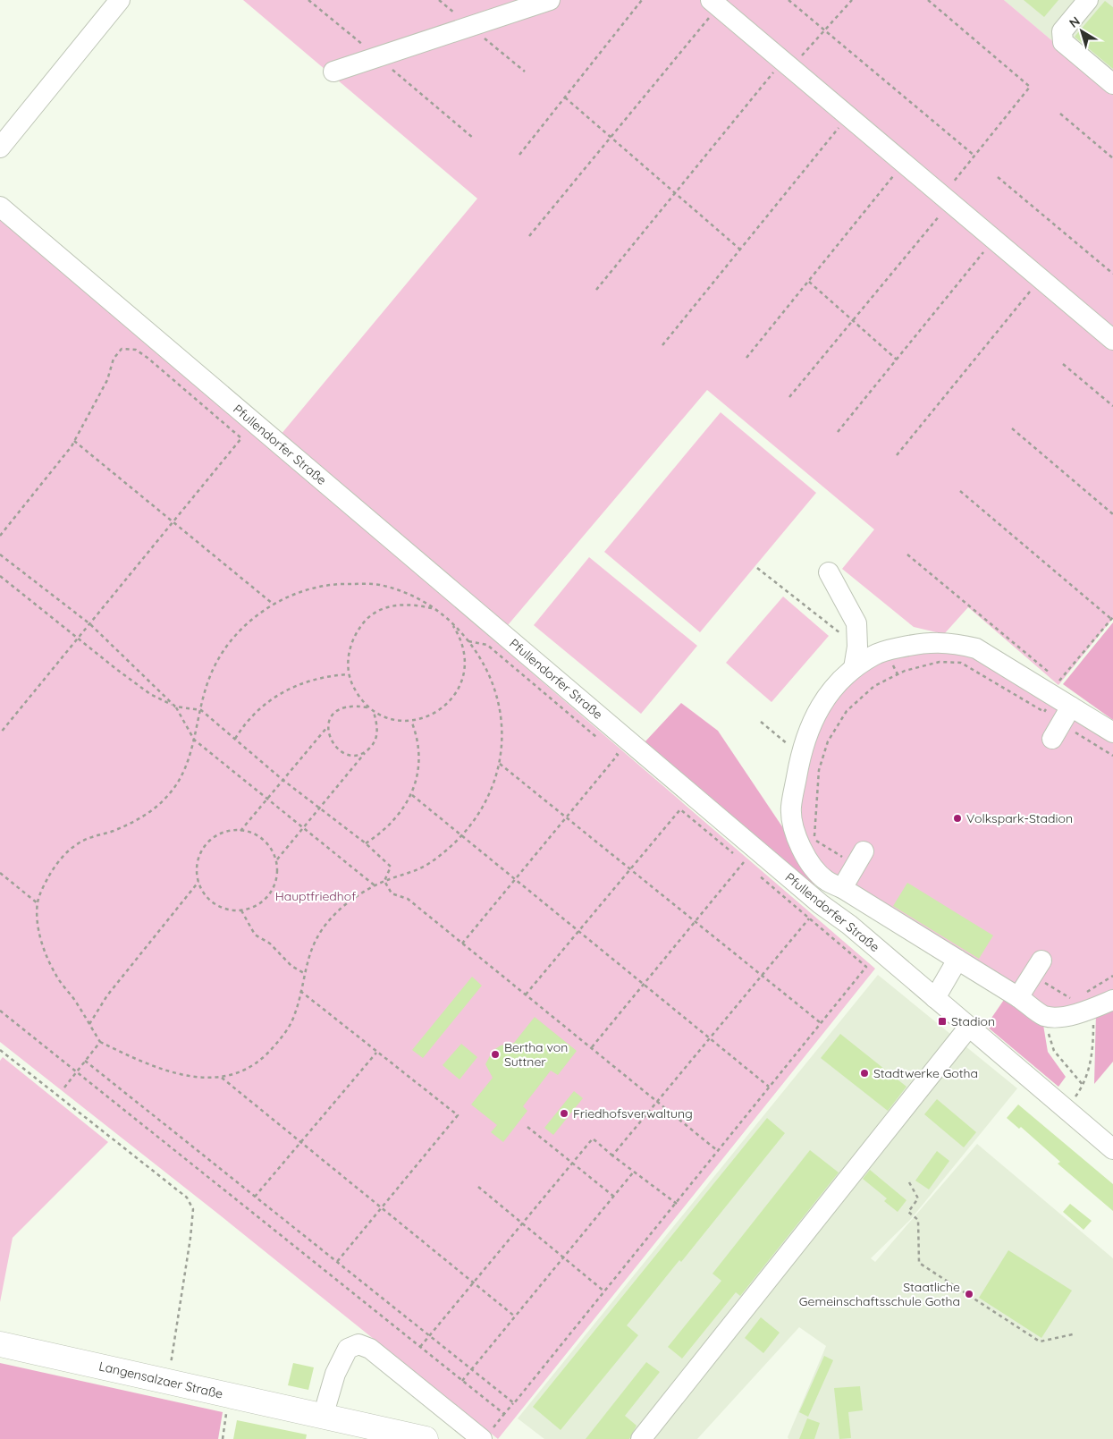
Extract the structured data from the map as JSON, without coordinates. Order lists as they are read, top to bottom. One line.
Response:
{"streets":{"main road":["Langensalzaer Straße"],"street":["Pfullendorfer Straße"]},"parks":["Hauptfriedhof"],"places":{"other":["Volkspark-Stadion","Bertha von Suttner","Stadtwerke Gotha","Friedhofsverwaltung","Staatliche Gemeinschaftsschule Gotha"],"transit":["Stadion"]},"north":"top left"}
